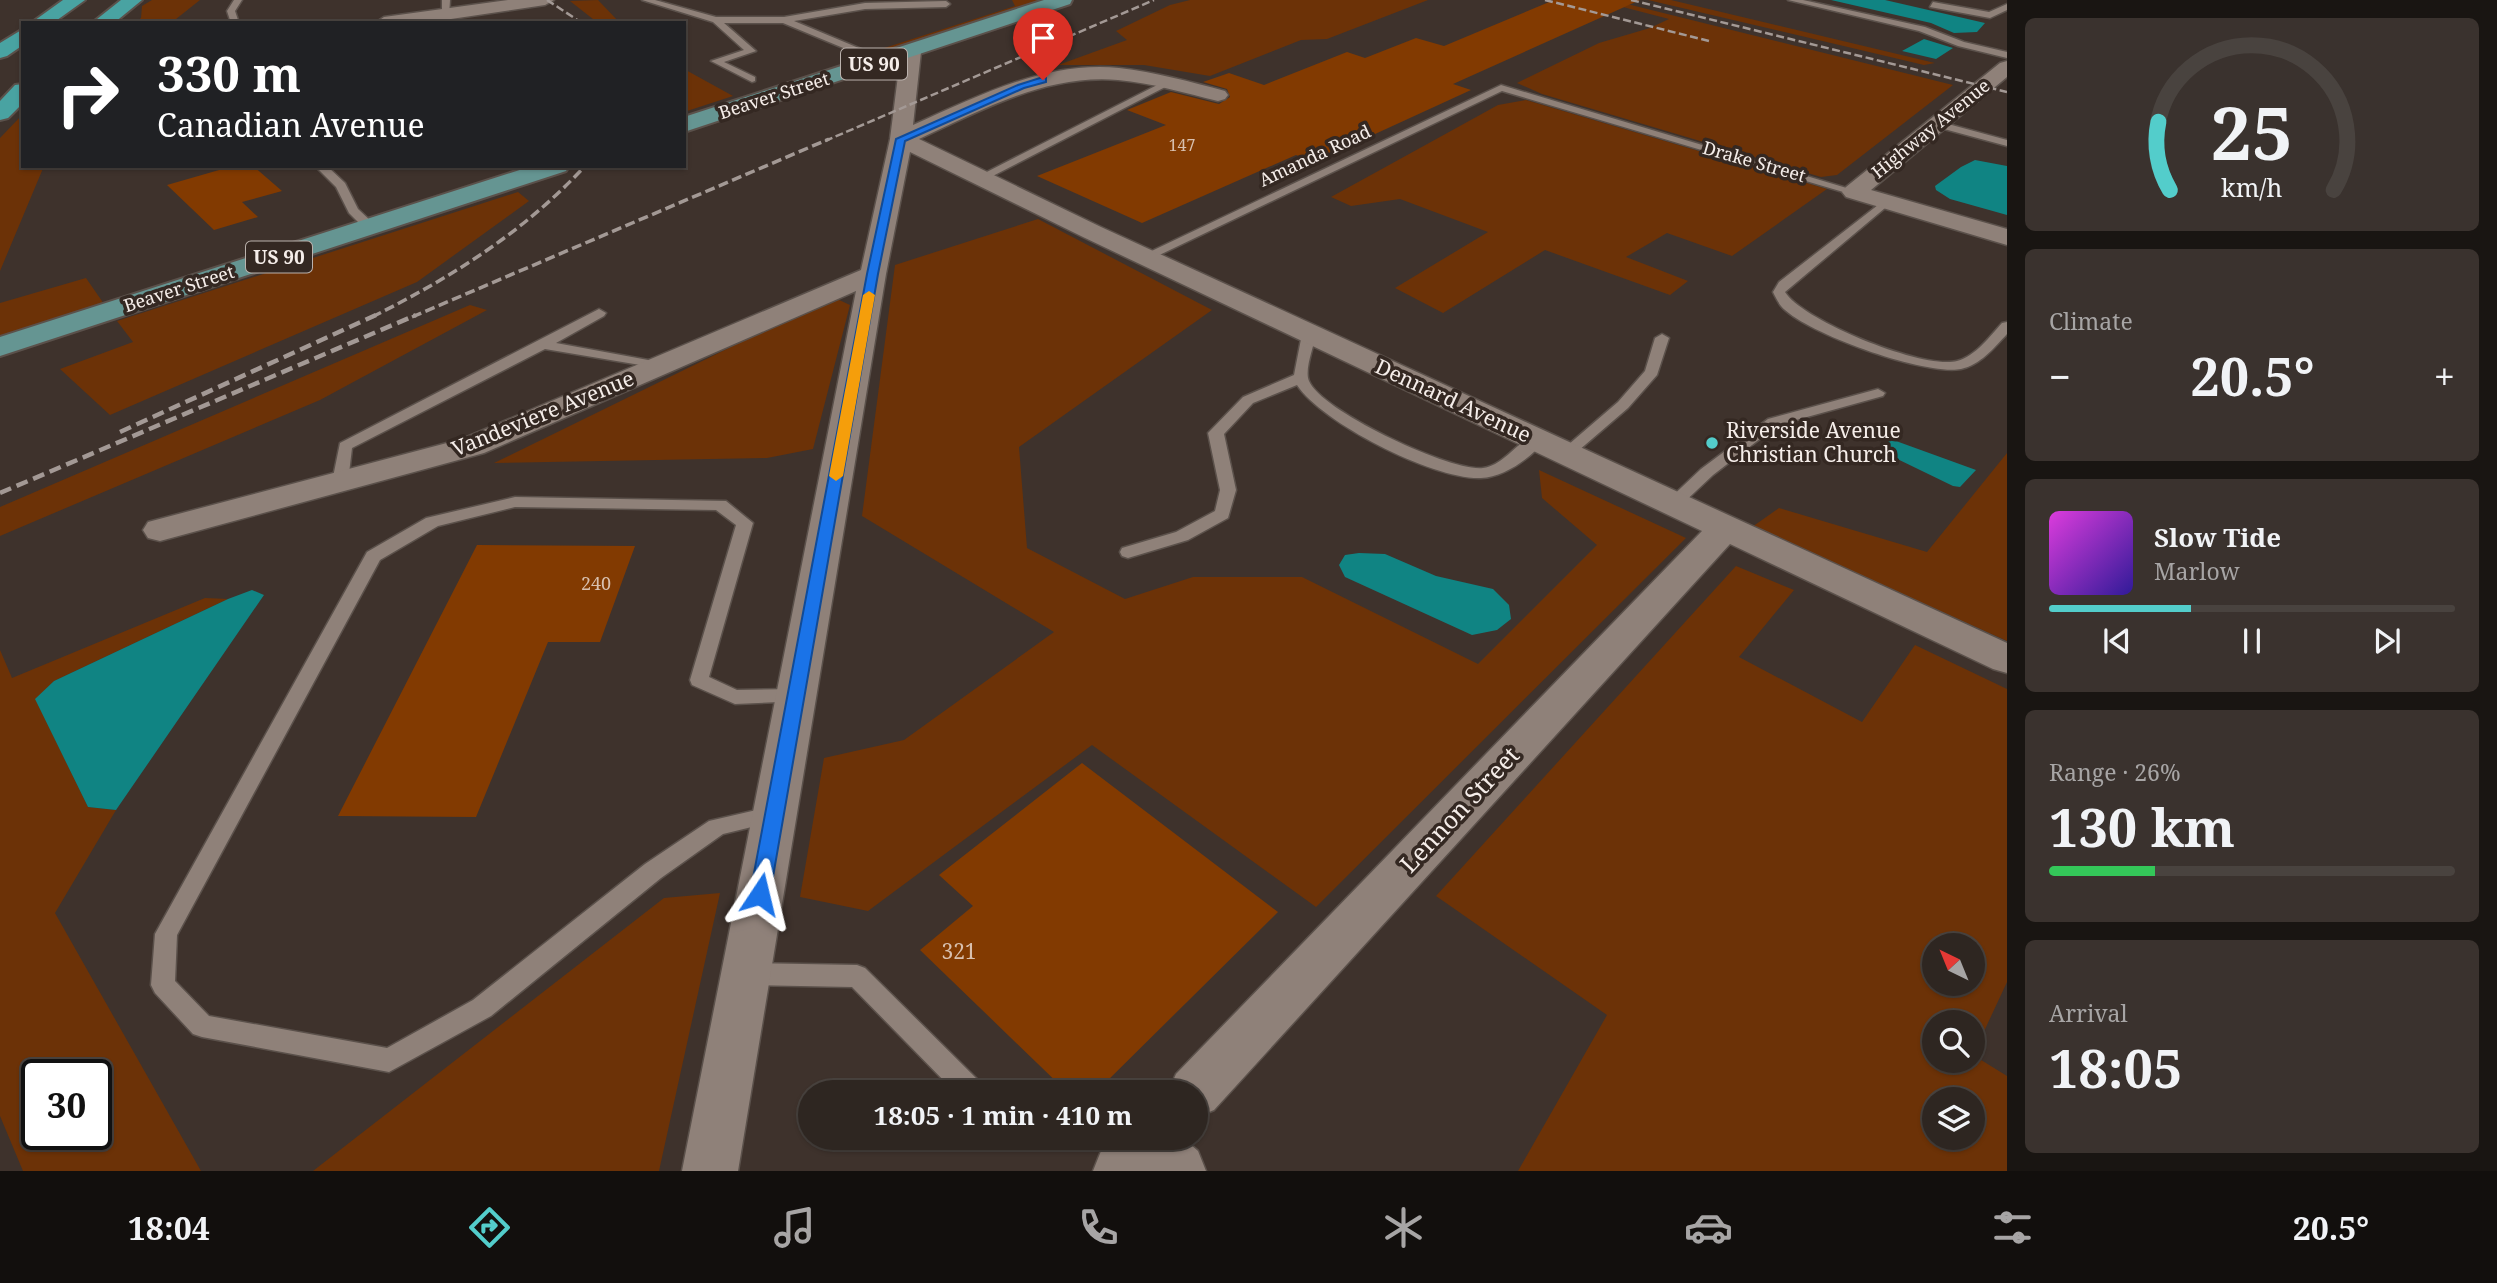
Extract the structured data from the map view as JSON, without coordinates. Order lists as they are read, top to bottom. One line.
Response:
{"streets":{"main road":["US 90","Beaver Street"],"street":["Highway Avenue","Drake Street","Dennard Avenue","Vandeviere Avenue","Lennon Street"],"lane":["Amanda Road"]},"crossings":[["Highway Avenue","Drake Street"],["Amanda Road","Drake Street"],["Amanda Road","Dennard Avenue"],["Dennard Avenue","Lennon Street"]],"places":["Riverside Avenue Christian Church"],"house_numbers":["147","240","321"],"north":"top left","page":{"turn":["330 m","Canadian Avenue"],"tile":["Climate",["Range · 26%","130 km"],["Arrival","18:05"]],"heat":["−","20.5°","+"],"song":["Slow Tide","Marlow"],"limit":"30","trip":"18:05 · 1 min · 410 m","tabs":["18:04","20.5°"],"gauge":["25","km/h"]}}
